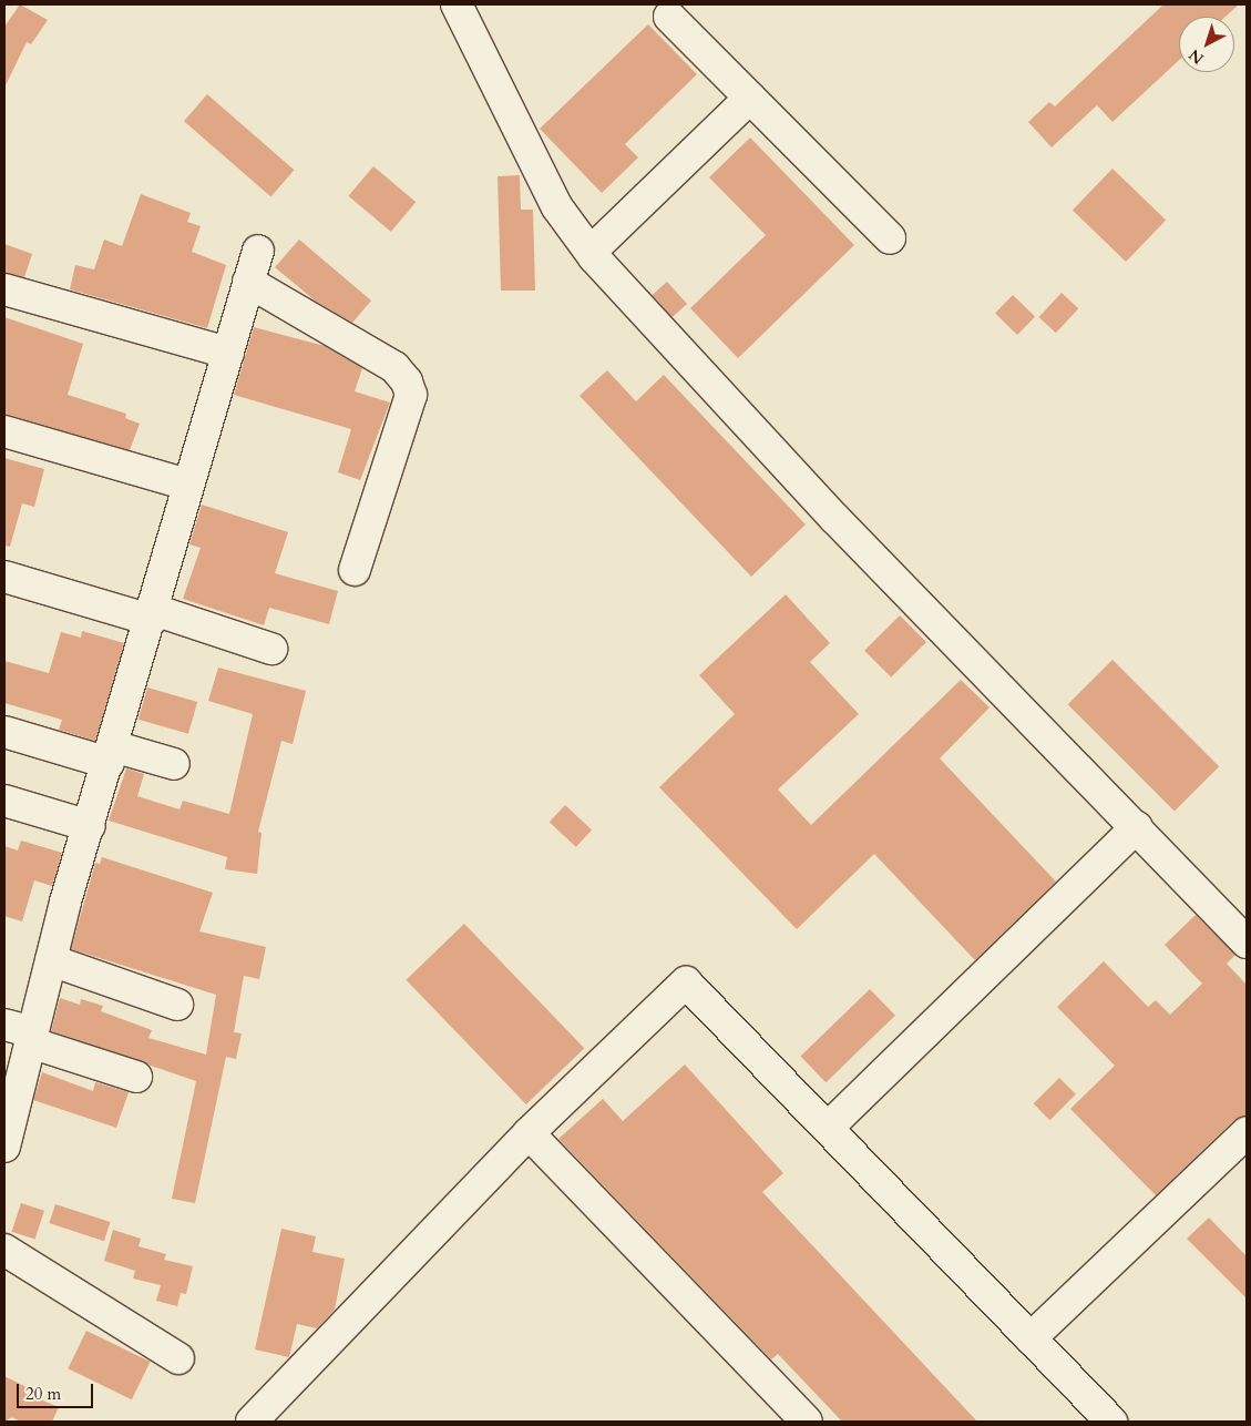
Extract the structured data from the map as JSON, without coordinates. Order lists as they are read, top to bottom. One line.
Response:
{"scale_bar":"20 m","north":"bottom left"}
